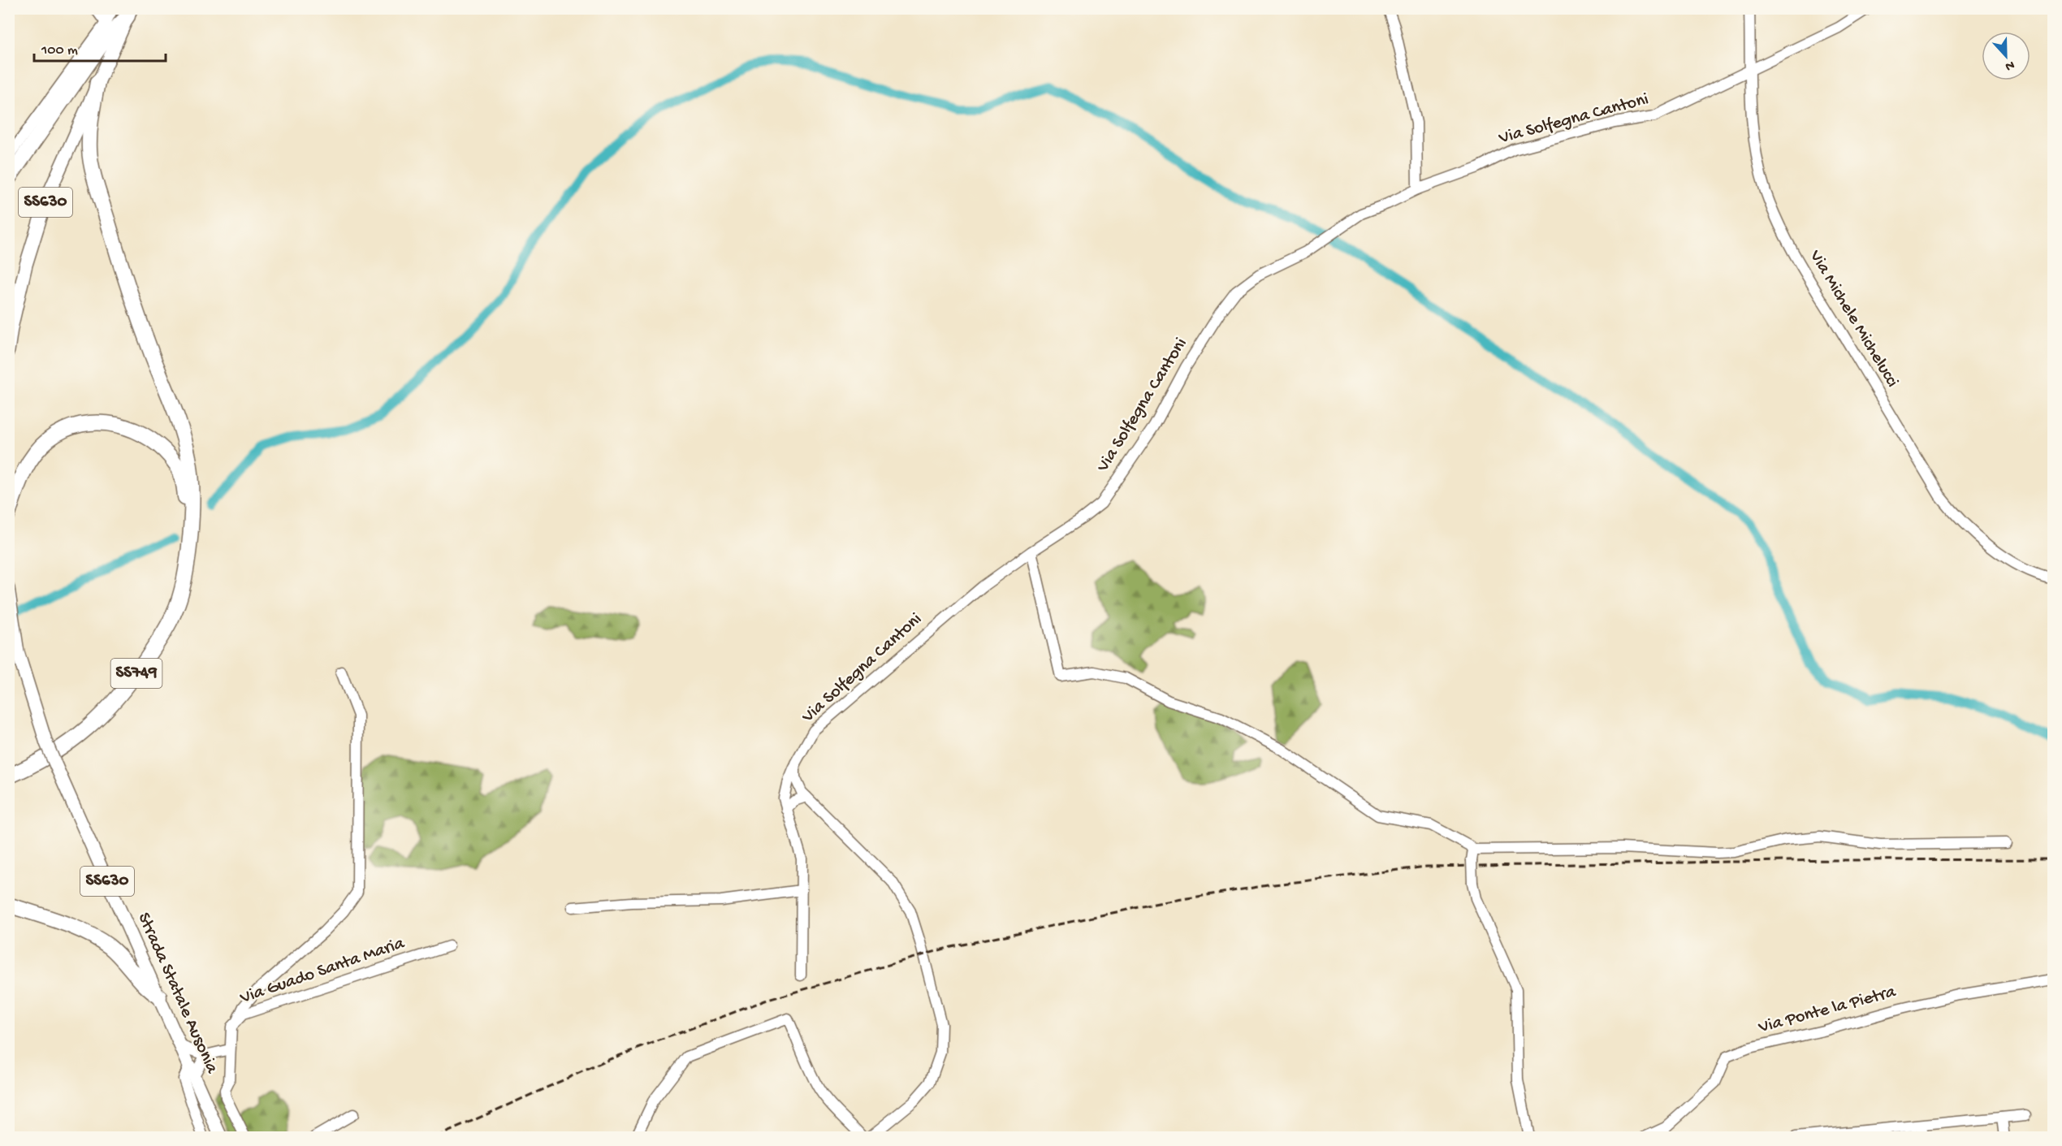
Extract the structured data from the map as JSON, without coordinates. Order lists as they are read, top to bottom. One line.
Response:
{"streets":{"highway":["SS749"],"main road":["SS630","Strada Statale Ausonia"],"street":["Via Solfegna Cantoni","Via Michele Michelucci","Via Guado Santa Maria","Via Ponte la Pietra"]},"crossings":[["Via Solfegna Cantoni","Via Michele Michelucci"]],"scale_bar":"100 m","north":"bottom"}
